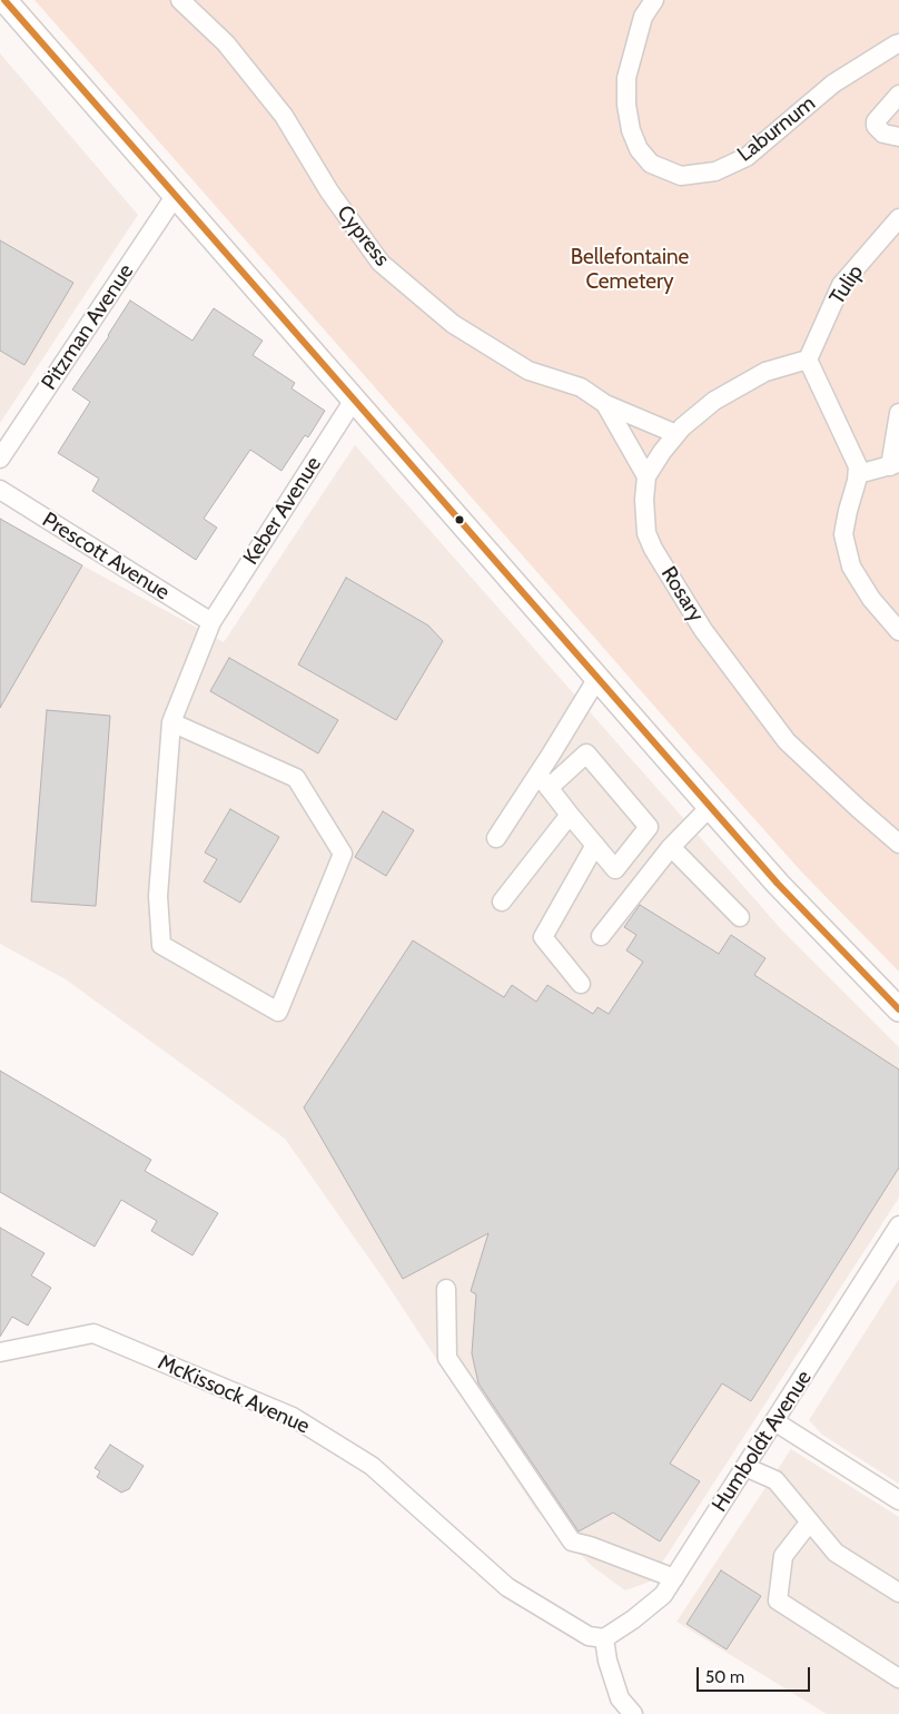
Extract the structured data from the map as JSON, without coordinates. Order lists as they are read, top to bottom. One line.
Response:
{"streets":{"street":["Laburnum","Cypress","Tulip","Pitzman Avenue","Keber Avenue","Prescott Avenue","Rosary","McKissock Avenue","Humboldt Avenue"]},"crossings":[["Cypress","Rosary"],["Tulip","Rosary"],["Keber Avenue","Prescott Avenue"],["McKissock Avenue","Humboldt Avenue"]],"parks":["Bellefontaine Cemetery"],"scale_bar":"50 m"}
